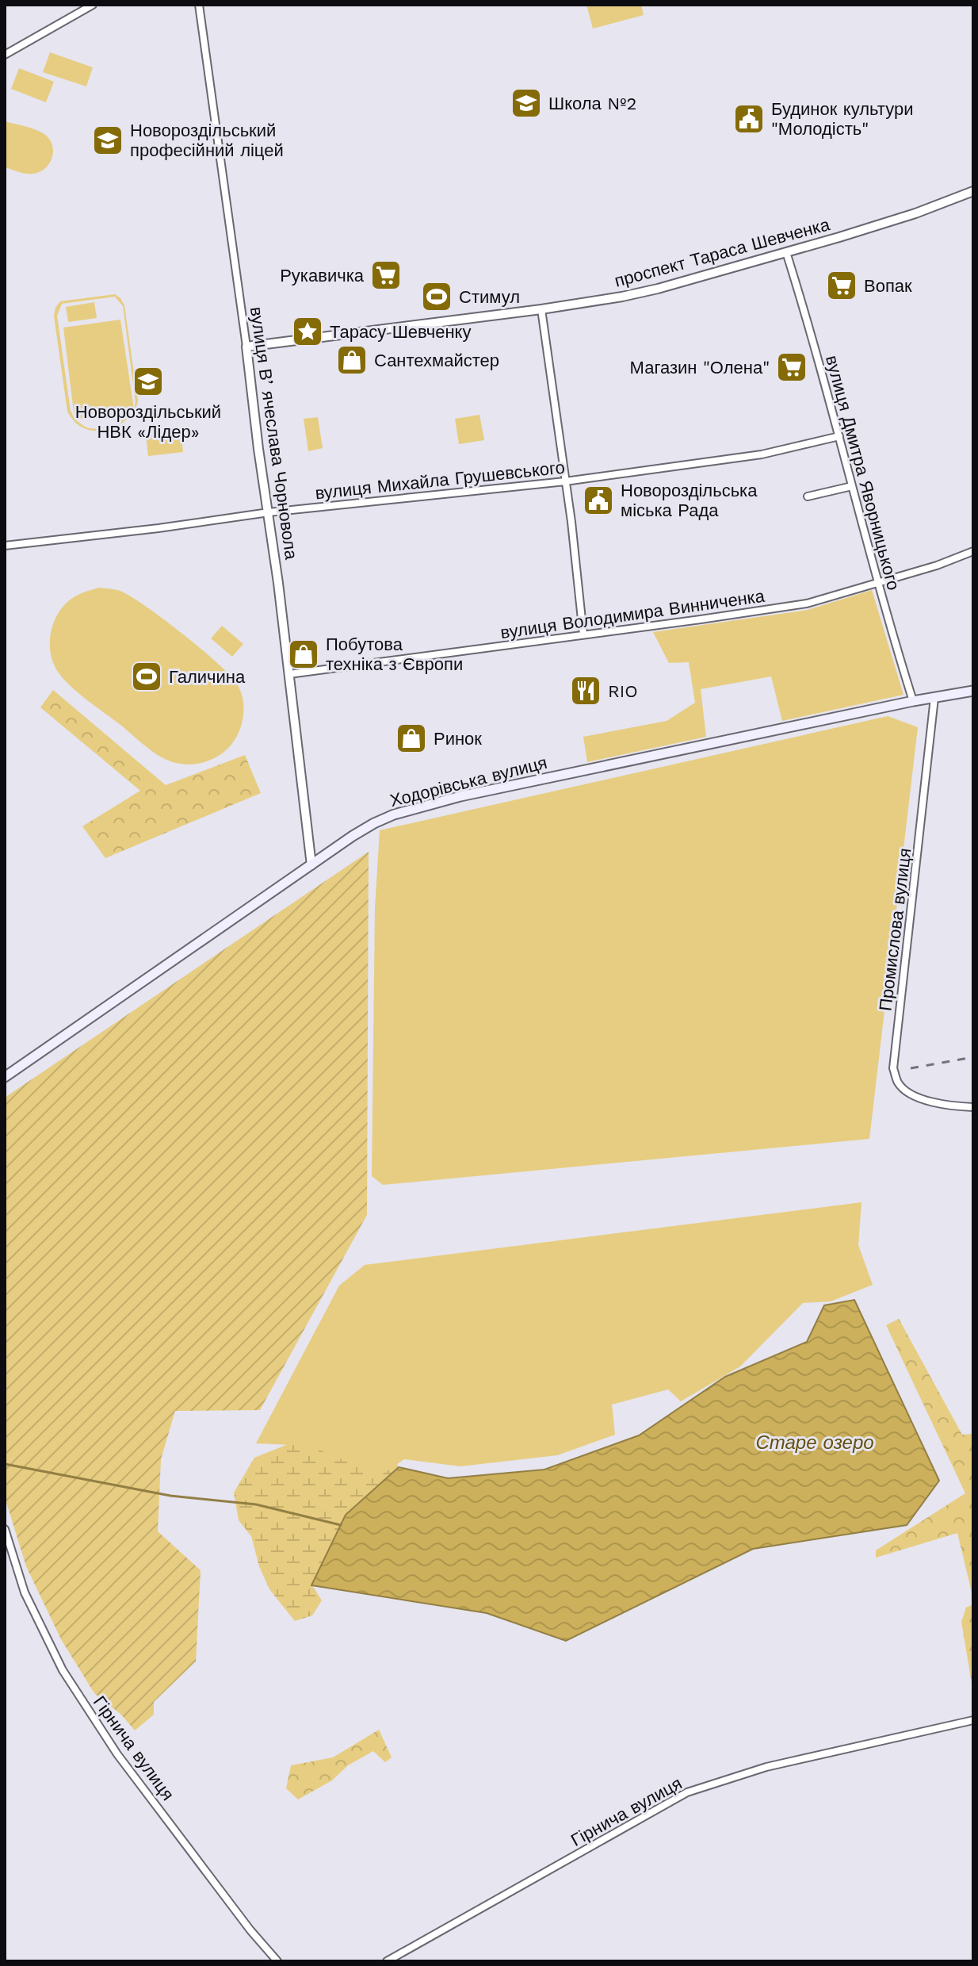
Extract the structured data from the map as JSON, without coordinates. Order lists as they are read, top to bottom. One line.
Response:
{"streets":{"main road":["Ходорівська вулиця"],"street":["проспект Тараса Шевченка","вулиця Вʼячеслава Чорновола","вулиця Дмитра Яворницького","вулиця Михайла Грушевського","вулиця Володимира Винниченка","Промислова вулиця","Гірнича вулиця"]},"crossings":[["проспект Тараса Шевченка","вулиця Вʼячеслава Чорновола"],["проспект Тараса Шевченка","вулиця Дмитра Яворницького"],["вулиця Вʼячеслава Чорновола","вулиця Михайла Грушевського"],["вулиця Вʼячеслава Чорновола","вулиця Володимира Винниченка"],["вулиця Вʼячеслава Чорновола","Ходорівська вулиця"],["вулиця Дмитра Яворницького","вулиця Михайла Грушевського"],["вулиця Дмитра Яворницького","вулиця Володимира Винниченка"],["вулиця Дмитра Яворницького","Ходорівська вулиця"],["Ходорівська вулиця","Промислова вулиця"]],"water":["Старе озеро"],"places":{"school or university":["Школа №2","Новороздільський професійний ліцей","Новороздільський НВК «Лідер»"],"public building":["Будинок культури \"Молодість\"","Новороздільська міська Рада"],"supermarket":["Рукавичка","Вопак","Магазин \"Олена\""],"sports":["Стимул","Галичина"],"place":["Тарасу Шевченку"],"shop":["Сантехмайстер","Побутова техніка з Європи","Ринок"],"restaurant":["RIO"]}}
